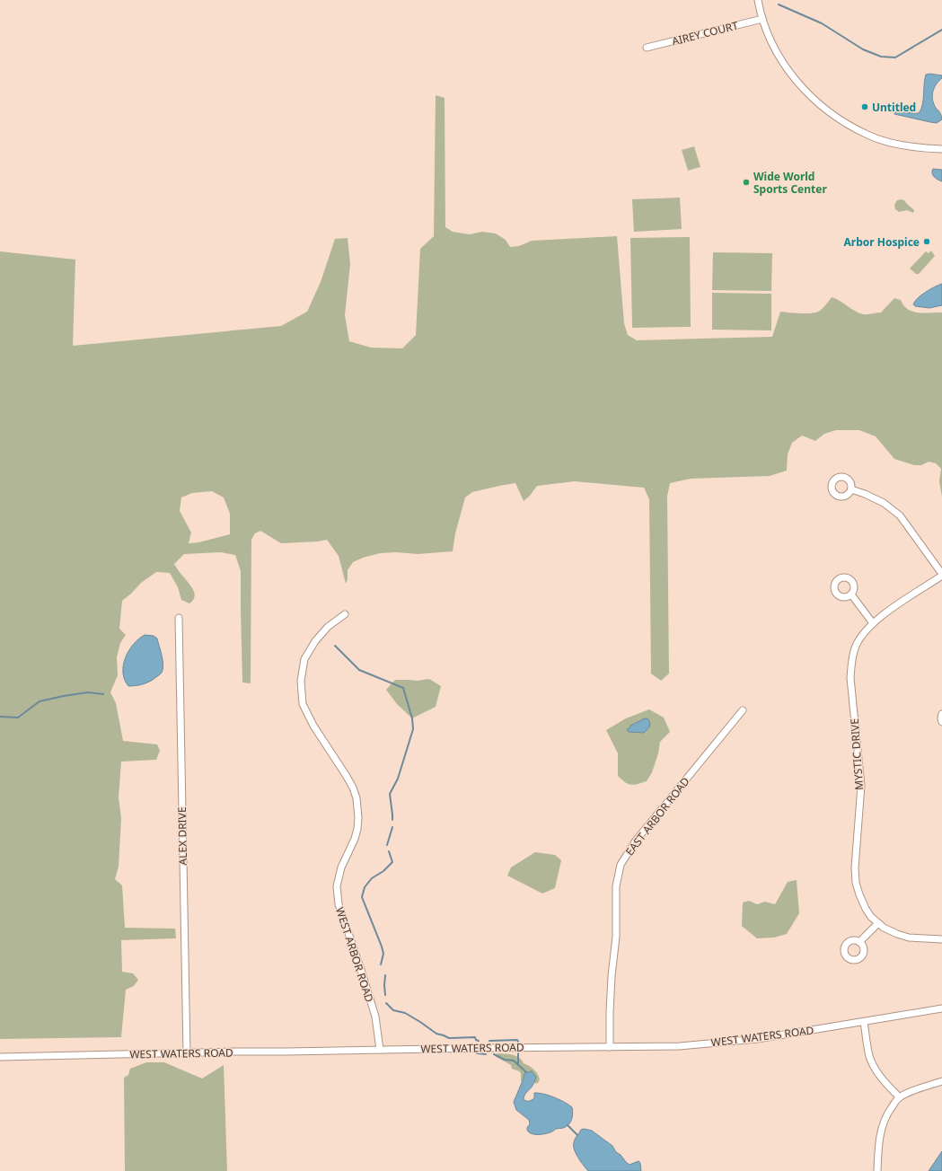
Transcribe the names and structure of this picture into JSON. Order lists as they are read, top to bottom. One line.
{"streets":{"street":["AIREY COURT","MYSTIC DRIVE","EAST ARBOR ROAD","ALEX DRIVE","WEST ARBOR ROAD","WEST WATERS ROAD"]},"crossings":[["EAST ARBOR ROAD","WEST WATERS ROAD"],["ALEX DRIVE","WEST WATERS ROAD"],["WEST ARBOR ROAD","WEST WATERS ROAD"]],"places":["Untitled","Wide World Sports Center","Arbor Hospice"]}
